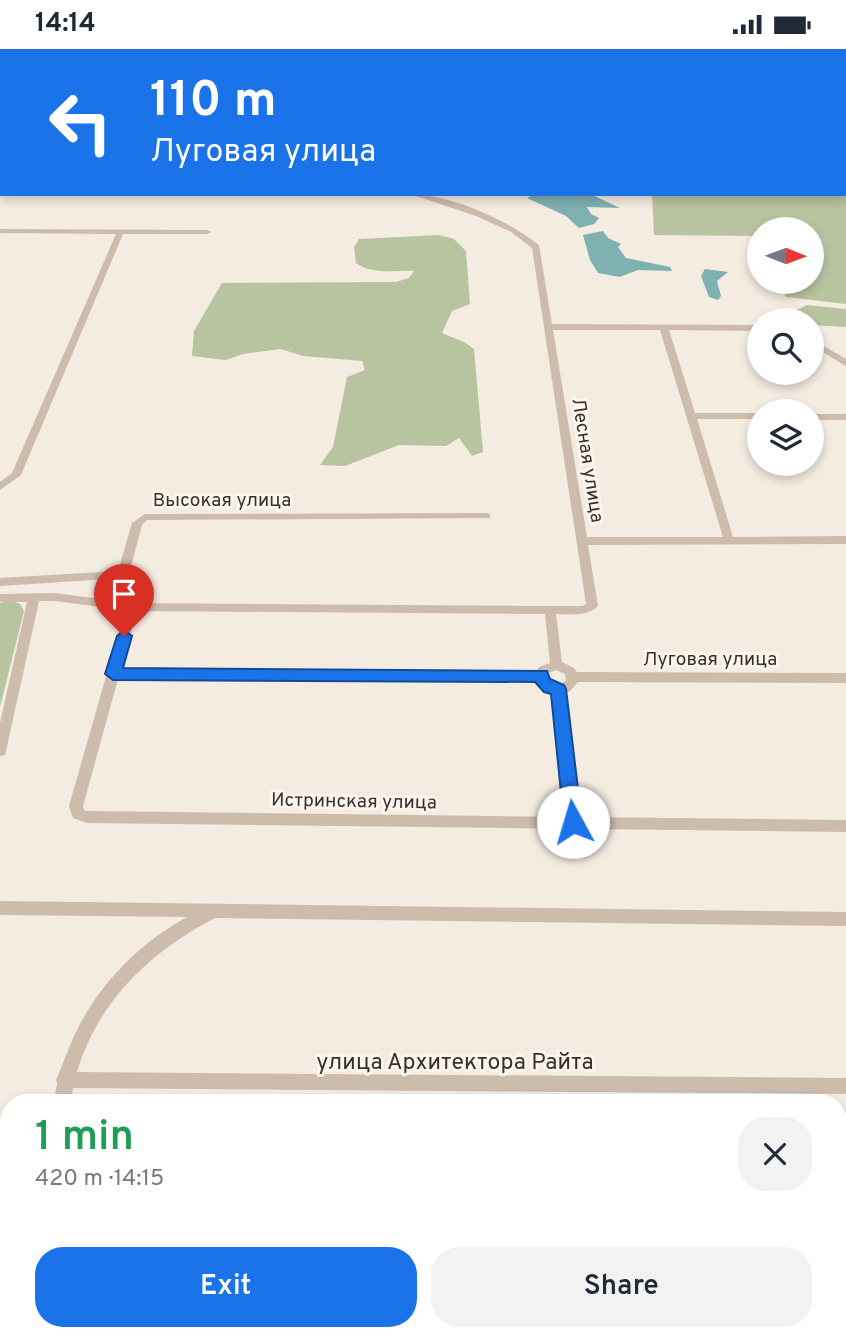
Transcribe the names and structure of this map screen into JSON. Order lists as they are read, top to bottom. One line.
{"streets":{"street":["Лесная улица","Высокая улица","Луговая улица","Истринская улица","улица Архитектора Райта"]},"north":"right","page":{"status":"14:14","turn":["110 m","Луговая улица"],"heading":["1 min","420 m · 14:15"],"buttons":["Exit","Share"]}}
